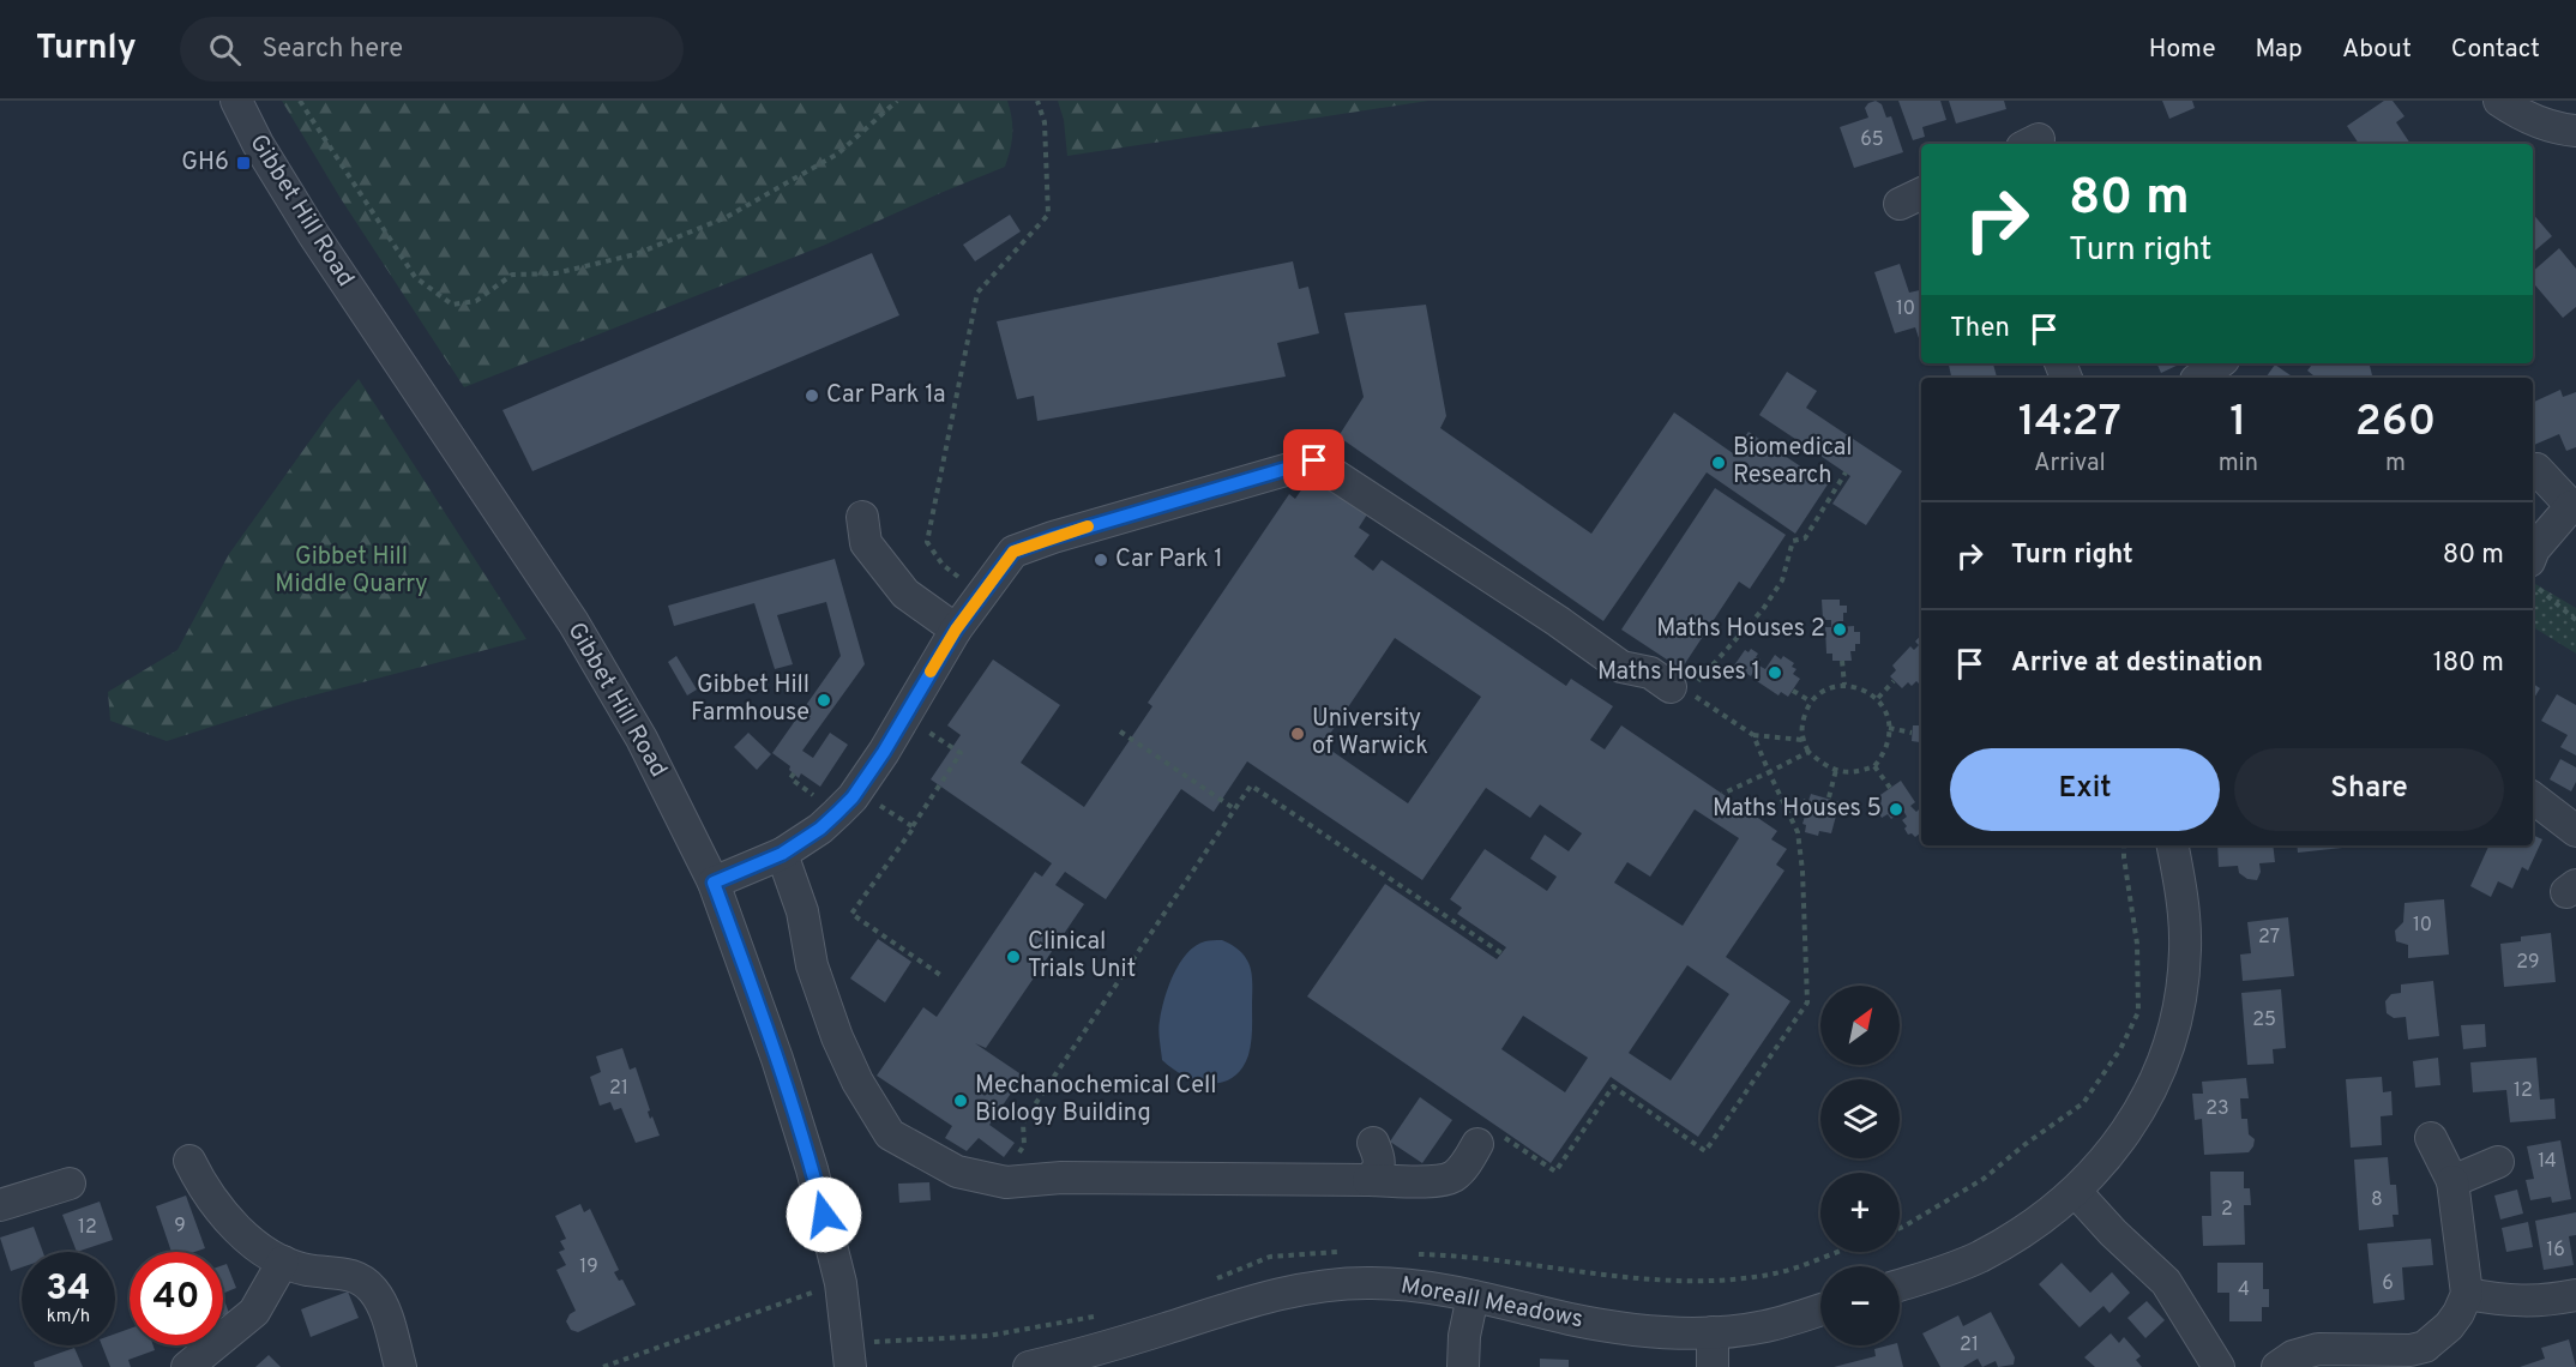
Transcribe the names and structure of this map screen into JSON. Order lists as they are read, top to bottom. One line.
{"streets":{"street":["Gibbet Hill Road","Moreall Meadows"]},"parks":["Gibbet Hill Middle Quarry"],"places":{"transit":["GH6"],"other":["Car Park 1a","Biomedical Research","Car Park 1","Maths Houses 2","Maths Houses 1","Gibbet Hill Farmhouse","University of Warwick","Maths Houses 5","Clinical Trials Unit","Mechanochemical Cell Biology Building"]},"house_numbers":["65","10","10","27","29","25","21","12","23","14","8","2","9","12","16","19","6","4","21"],"north":"top right","page":{"header":"Turnly","search":"Search here","nav":["Home","Map","About","Contact"],"turn":["80 m","Turn right"],"then":"Then","eta":["14:27","Arrival","1","min","260","m"],"list":[{"name":"Turn right","value":"80 m"},{"name":"Arrive at destination","value":"180 m"}],"buttons":["Exit","Share"],"map_buttons":["+","−"],"speed":"34 km/h","limit":"40"}}
